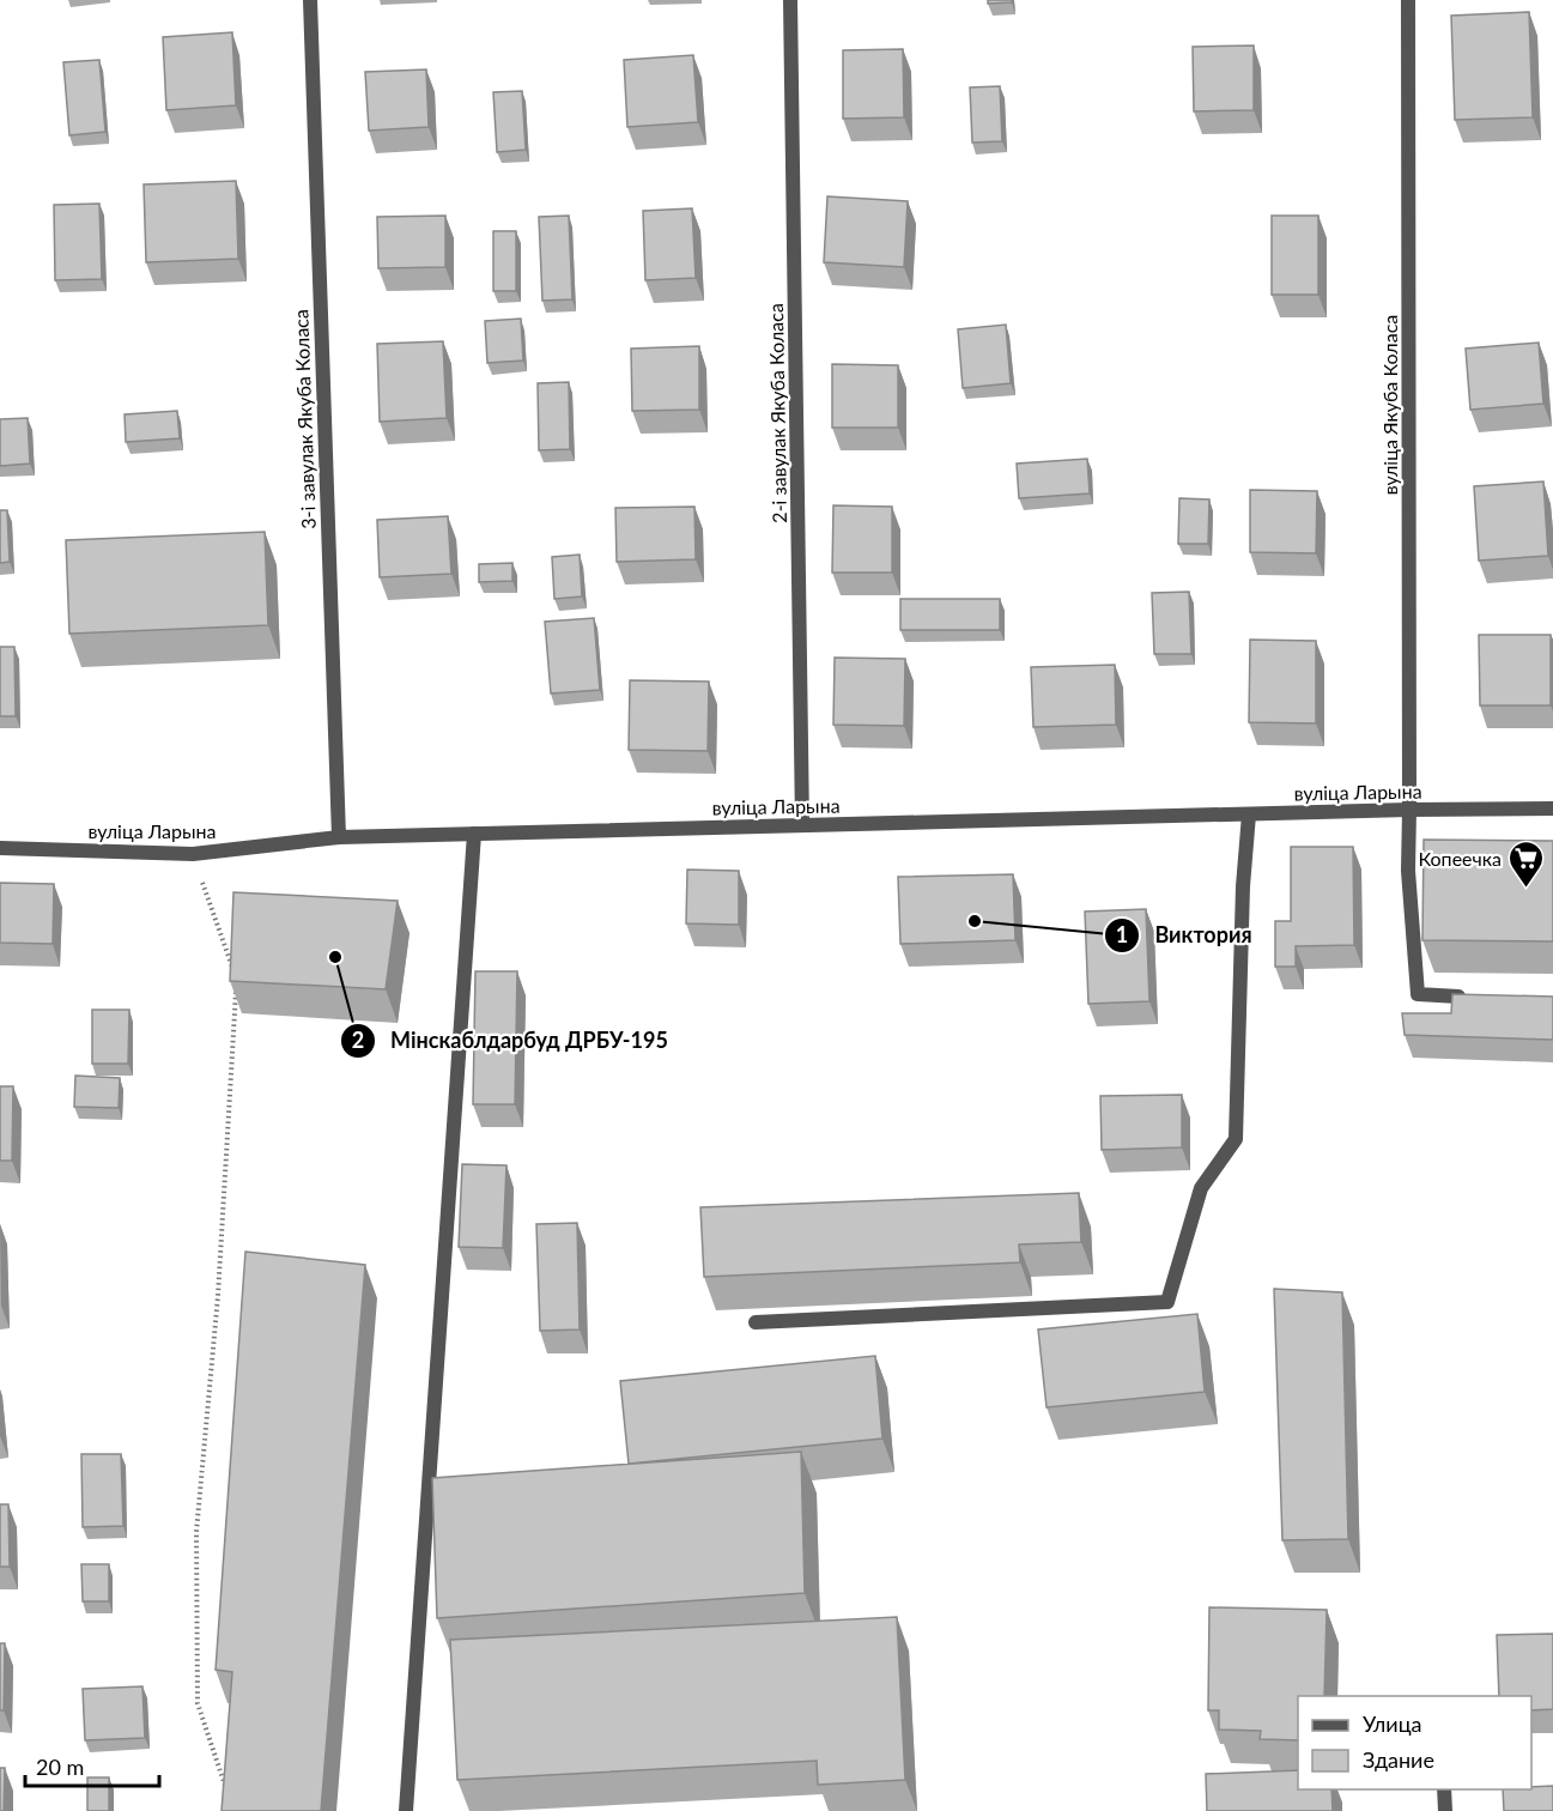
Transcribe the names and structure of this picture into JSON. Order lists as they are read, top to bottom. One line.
{"streets":{"street":["вуліца Якуба Коласа","2-і завулак Якуба Коласа","3-і завулак Якуба Коласа","вуліца Ларына"]},"crossings":[["вуліца Якуба Коласа","вуліца Ларына"],["2-і завулак Якуба Коласа","вуліца Ларына"],["3-і завулак Якуба Коласа","вуліца Ларына"]],"places":{"supermarket":["Копеечка"],"other":["Виктория","Мінскаблдарбуд ДРБУ-195"]},"legend":["Улица","Здание"],"scale_bar":"20 m"}
